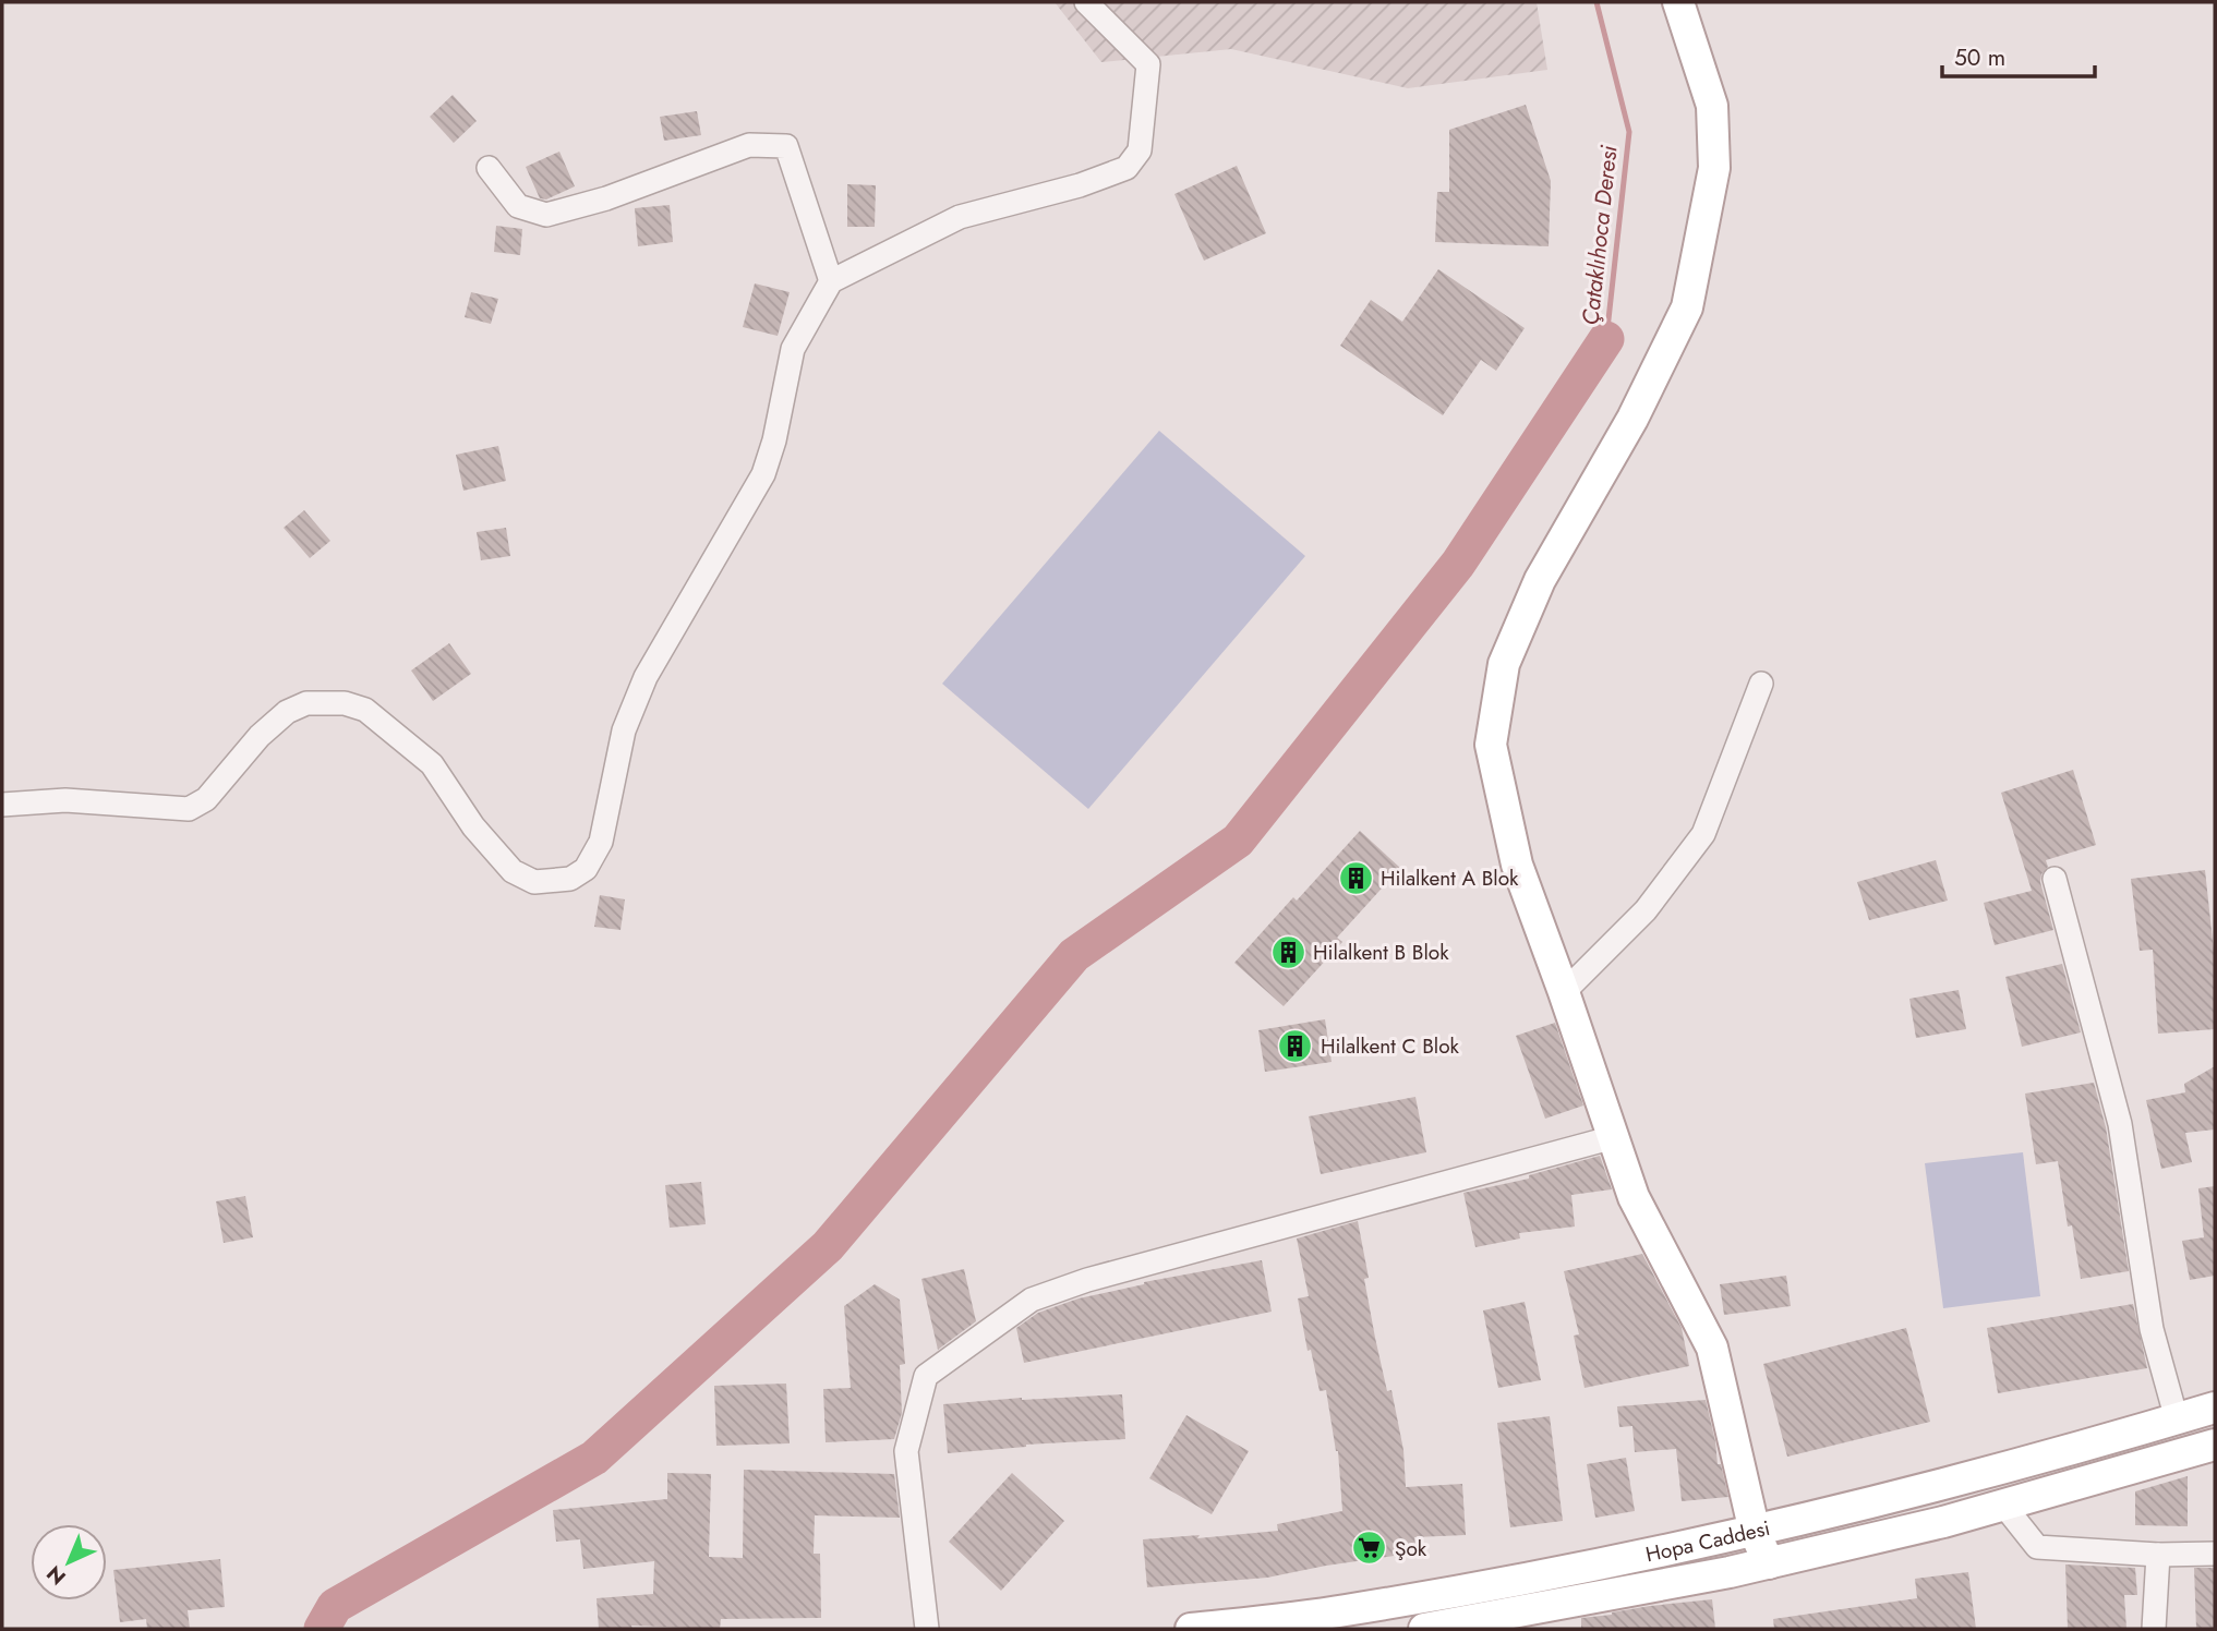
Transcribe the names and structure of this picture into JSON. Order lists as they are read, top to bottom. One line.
{"streets":{"main road":["Hopa Caddesi"]},"water":["Çataklıhoca Deresi"],"places":{"building":["Hilalkent A Blok","Hilalkent B Blok","Hilalkent C Blok"],"supermarket":["Şok"]},"scale_bar":"50 m","north":"bottom left"}
